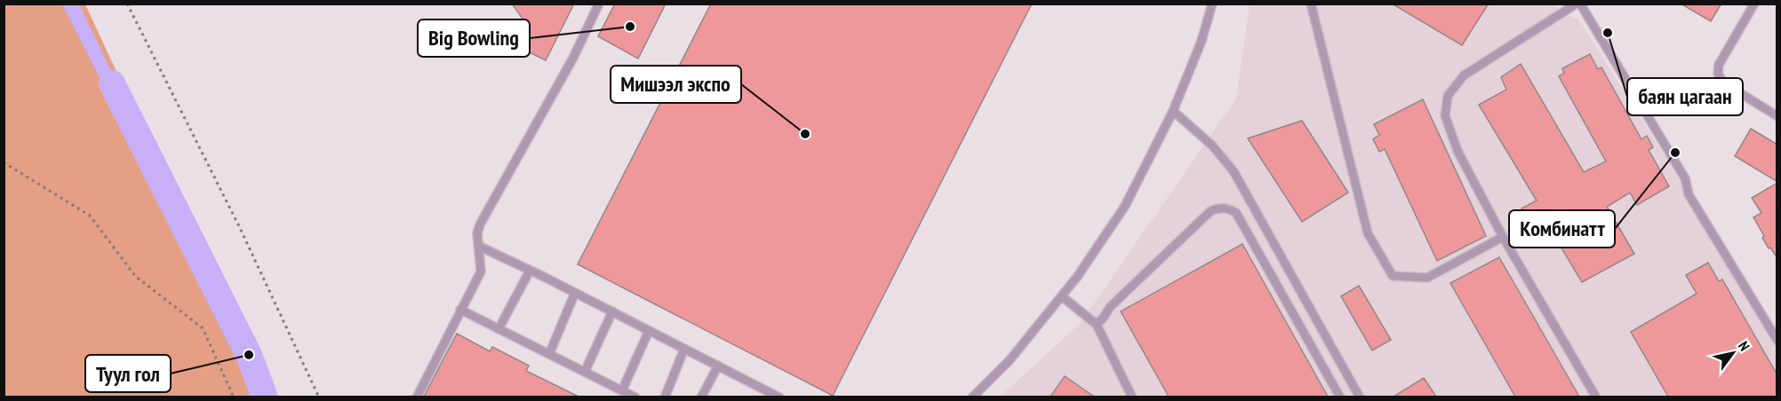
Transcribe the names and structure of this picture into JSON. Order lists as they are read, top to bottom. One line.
{"places":["Big Bowling","баян цагаан","Мишээл экспо","Комбинатт","Туул гол"],"north":"top right"}
